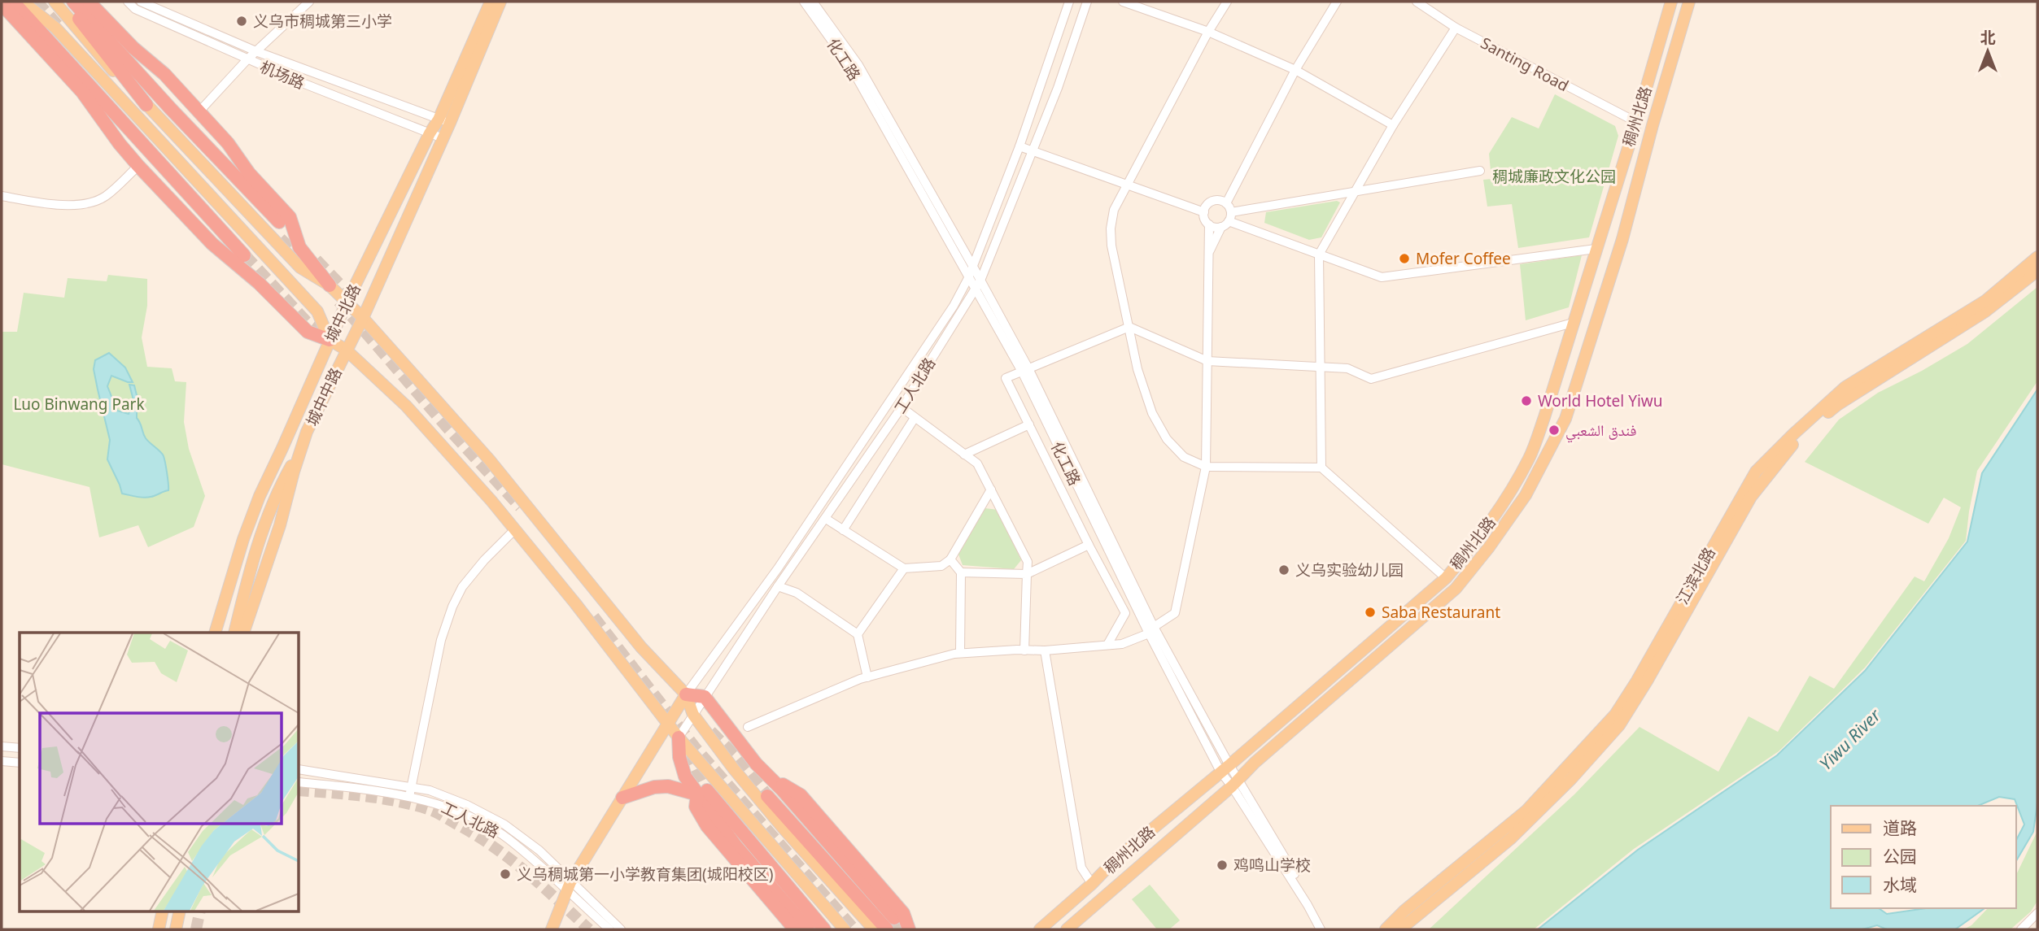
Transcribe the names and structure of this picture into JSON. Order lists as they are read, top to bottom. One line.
{"streets":{"main road":["稠州北路","城中北路","城中中路","江滨北路"],"street":["化工路","Santing Road","机场路","工人北路"]},"crossings":[["化工路","稠州北路"],["化工路","工人北路"],["Santing Road","稠州北路"],["机场路","城中北路"],["机场路","城中中路"],["城中北路","城中中路"]],"water":["Yiwu River"],"parks":["稠城廉政文化公园","Luo Binwang Park"],"places":["义乌市稠城第三小学","Mofer Coffee","World Hotel Yiwu","فندق الشعبي","义乌实验幼儿园","Saba Restaurant","鸡鸣山学校","义乌稠城第一小学教育集团(城阳校区)"],"legend":["道路","公园","水域"],"north":"top"}
